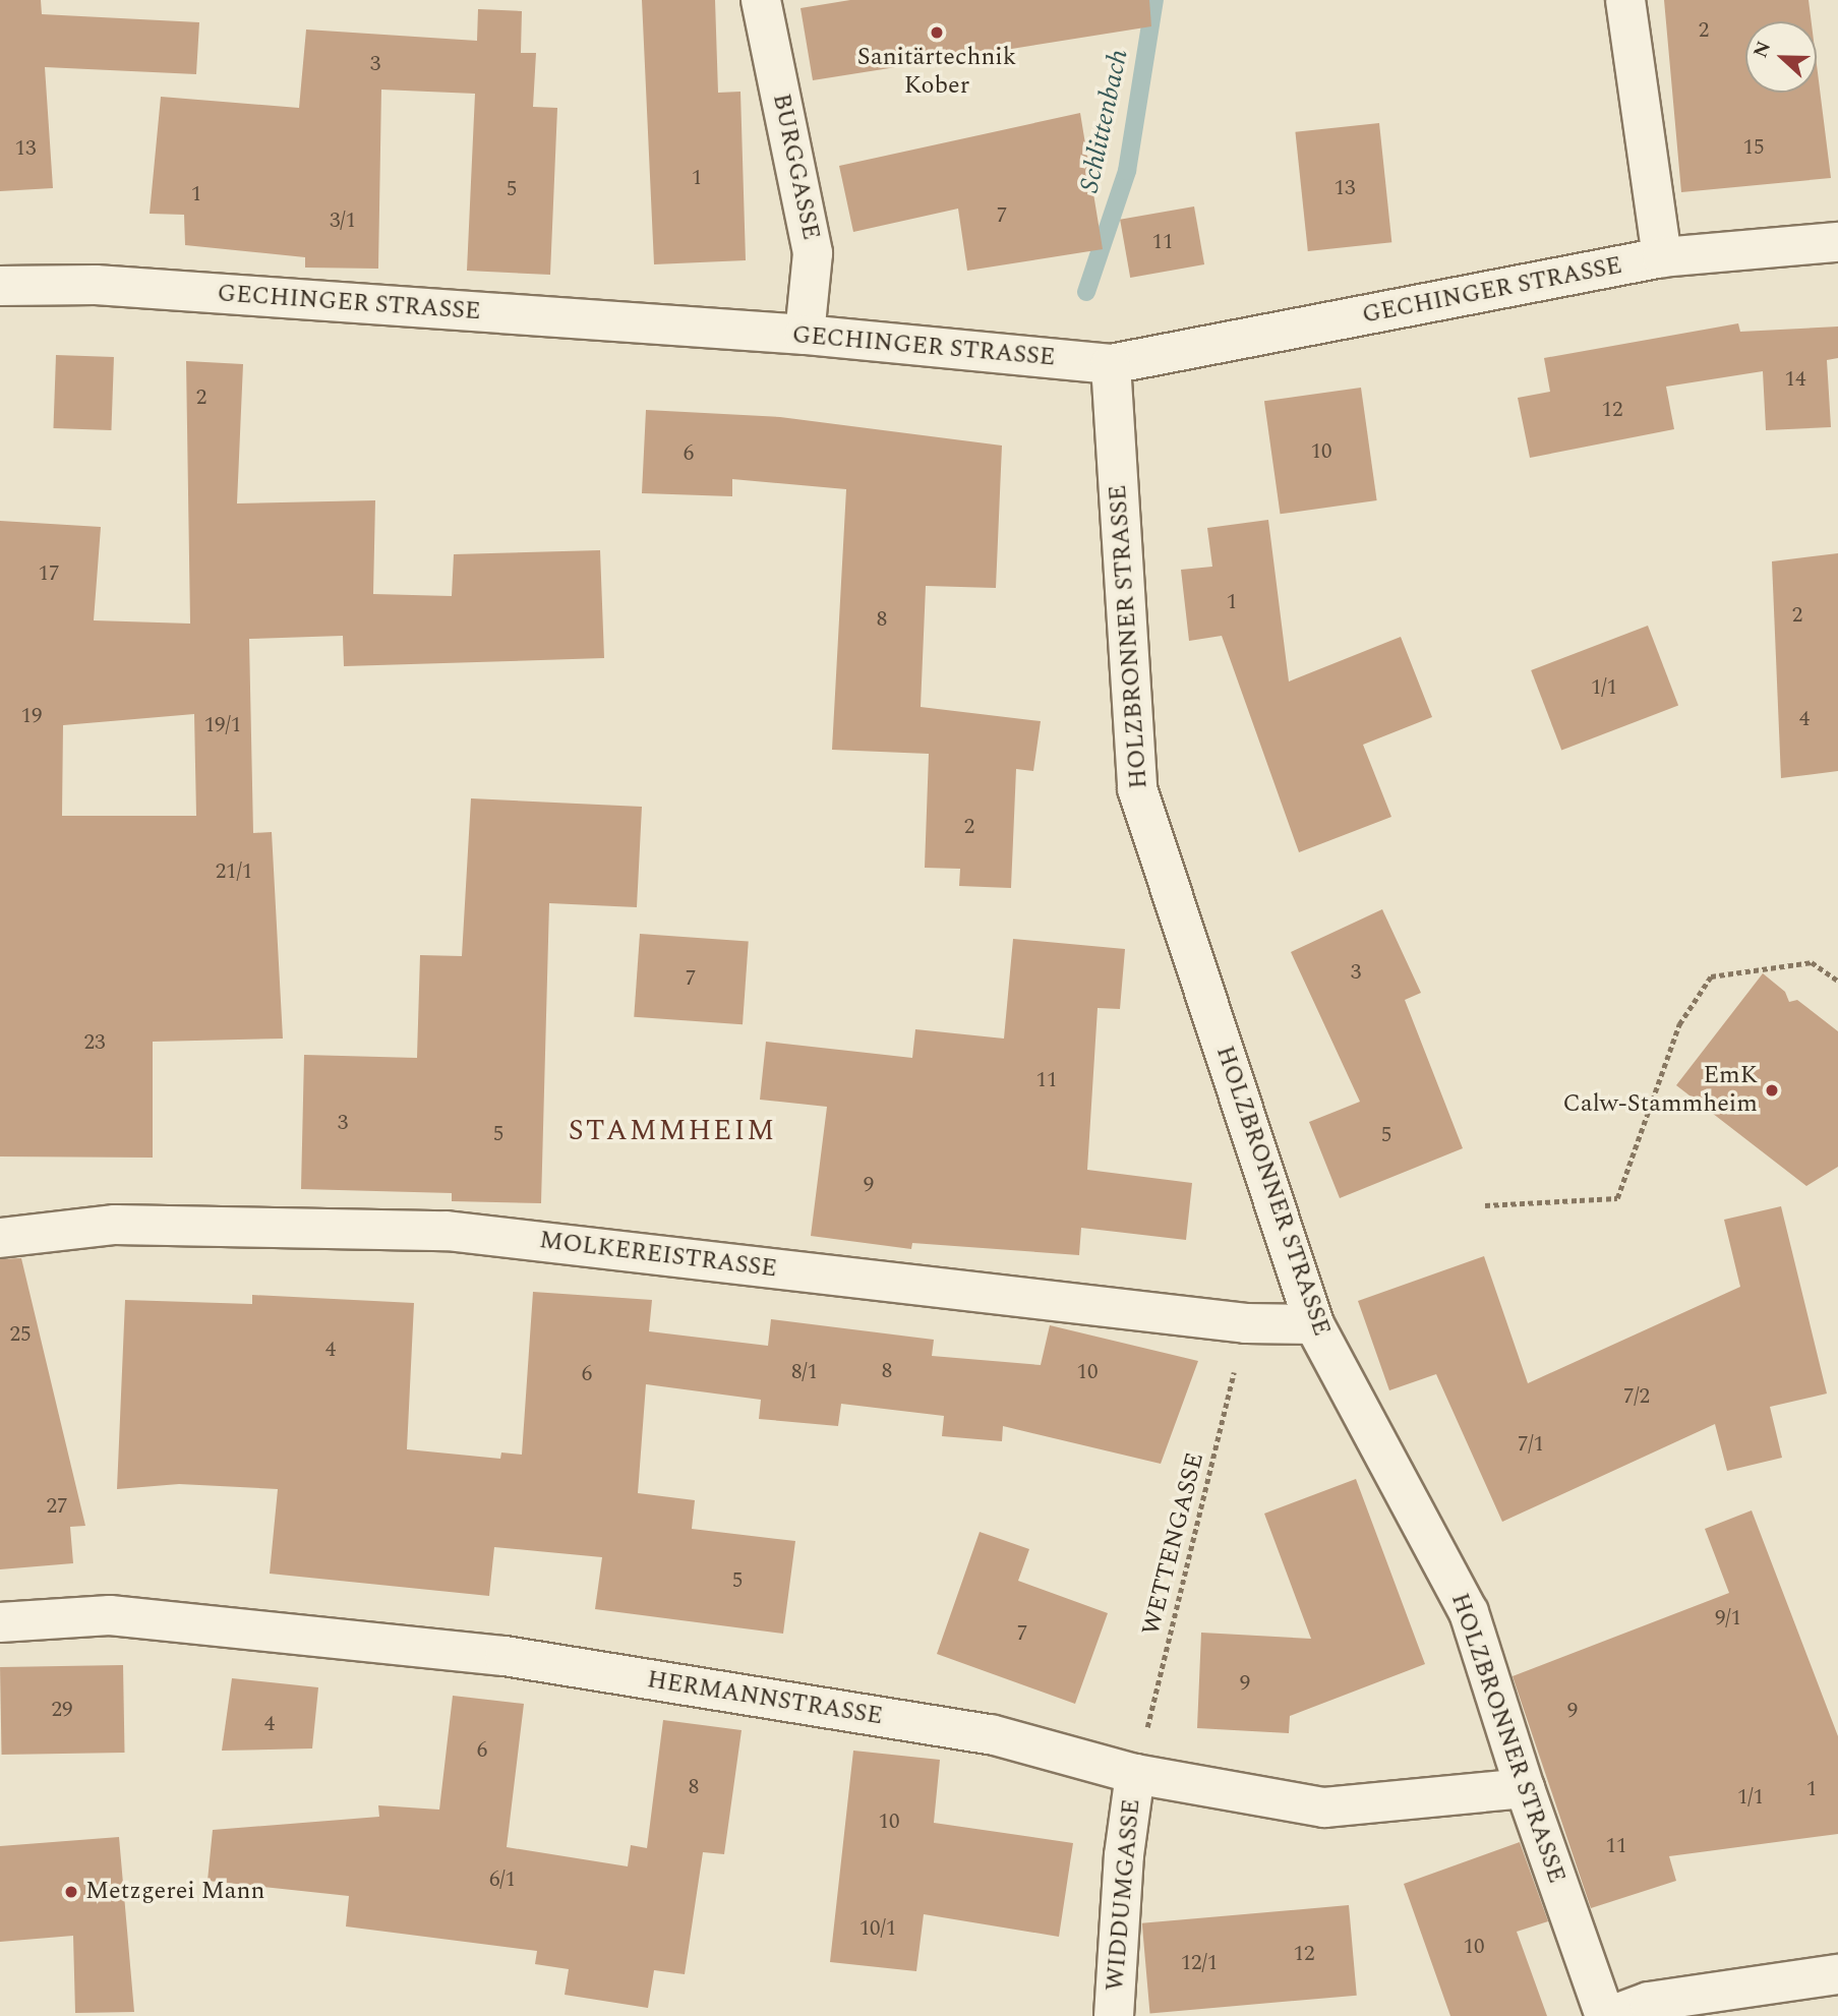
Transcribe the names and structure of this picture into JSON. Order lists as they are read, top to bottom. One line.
{"streets":{"street":["BURGGASSE","GECHINGER STRASSE","HOLZBRONNER STRASSE","MOLKEREISTRASSE","HERMANNSTRASSE","WIDDUMGASSE"],"path":["WETTENGASSE"]},"crossings":[["BURGGASSE","GECHINGER STRASSE"],["GECHINGER STRASSE","HOLZBRONNER STRASSE"],["HOLZBRONNER STRASSE","MOLKEREISTRASSE"],["HOLZBRONNER STRASSE","HERMANNSTRASSE"],["MOLKEREISTRASSE","WETTENGASSE"],["WETTENGASSE","HERMANNSTRASSE"],["WETTENGASSE","WIDDUMGASSE"],["HERMANNSTRASSE","WIDDUMGASSE"]],"districts":["STAMMHEIM"],"water":["Schlittenbach"],"places":["Sanitärtechnik Kober","EmK Calw-Stammheim","Metzgerei Mann"],"house_numbers":["2","3","15","13","1","13","5","1","7","3/1","11","14","2","12","10","6","17","1","2","8","1/1","19","4","19/1","2","21/1","3","7","23","11","3","5","5","9","25","4","8","8/1","10","6","7/2","7/1","27","5","9/1","7","9","29","9","4","6","8","1","1/1","10","11","6/1","10/1","10","12","12/1"],"north":"left"}
